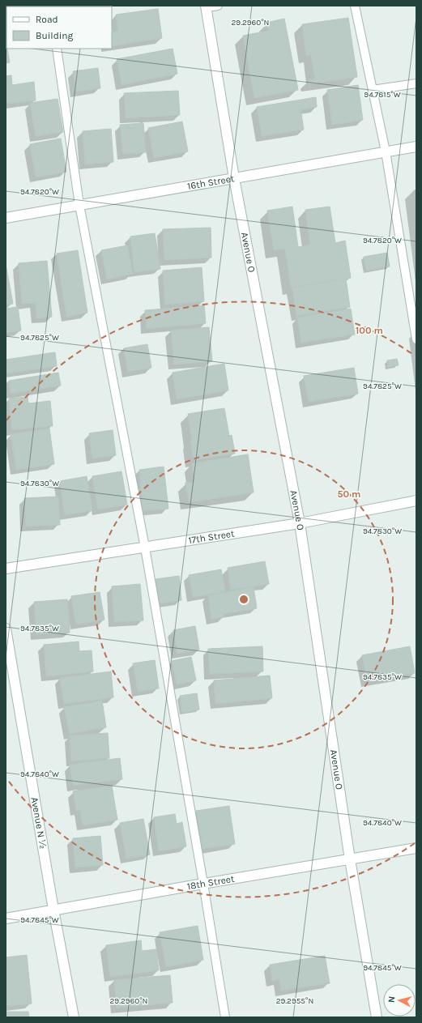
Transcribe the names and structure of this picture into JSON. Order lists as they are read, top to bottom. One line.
{"streets":{"street":["16th Street","Avenue O","17th Street","Avenue N ½","18th Street"]},"crossings":[["16th Street","Avenue O"],["Avenue O","17th Street"],["Avenue O","18th Street"],["Avenue N ½","18th Street"]],"legend":["Road","Building"],"north":"left","coordinates":["29.2960°N","94.7815°W","94.7820°W","94.7825°W","94.7830°W","94.7835°W","94.7840°W","94.7845°W","29.2955°N"],"rings":["100 m","50 m"]}
